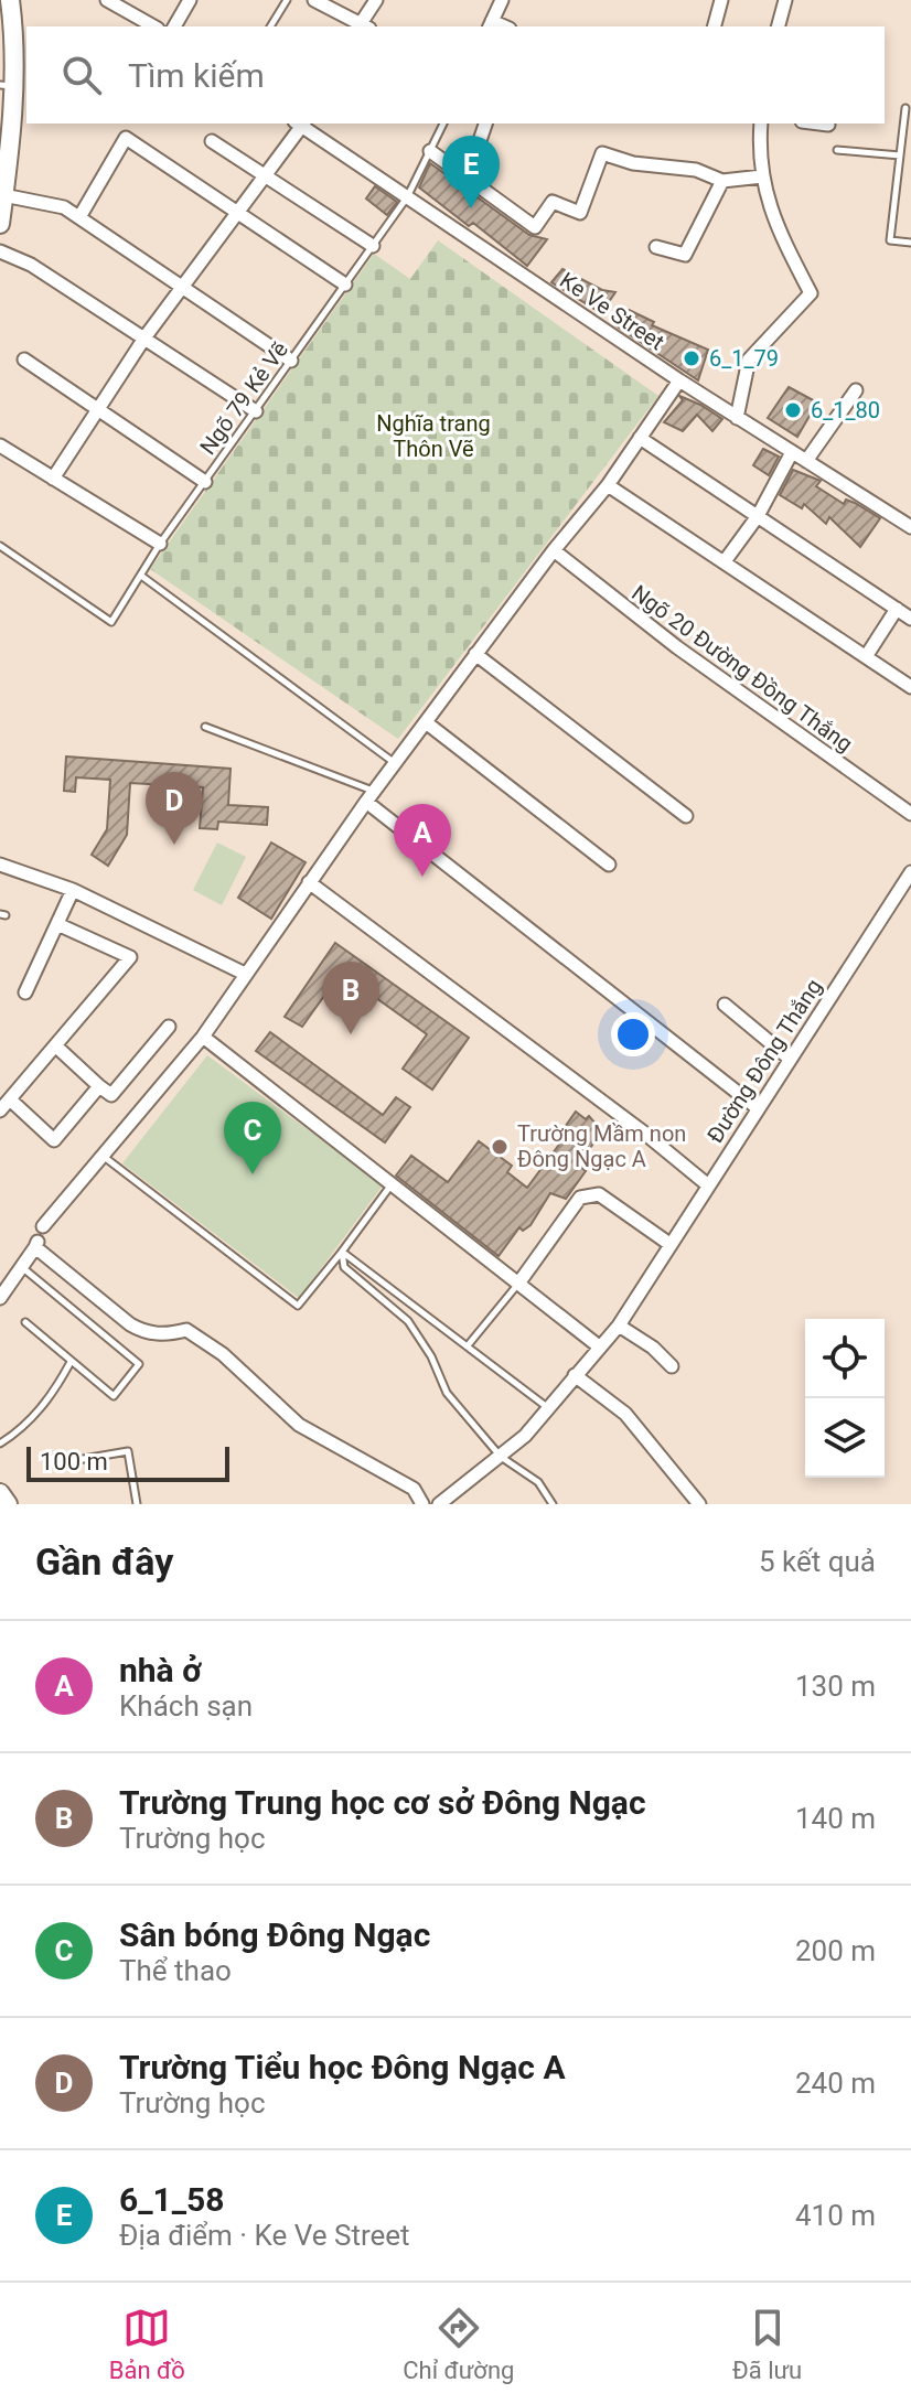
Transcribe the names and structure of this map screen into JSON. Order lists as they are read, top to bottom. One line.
{"streets":{"street":["Ke Ve Street","Ngõ 20 Đường Đồng Thắng","Đường Đông Thắng"],"lane":["Ngõ 79 Kẻ Vẽ"]},"crossings":[["Ke Ve Street","Ngõ 79 Kẻ Vẽ"]],"parks":["Nghĩa trang Thôn Vẽ"],"places":["6_1_79","6_1_80","Trường Mầm non Đông Ngạc A"],"scale_bar":"100 m","page":{"search":"Tìm kiếm","pins":["E","D","A","B","C"],"scale":"100 m","heading":["Gần đây","5 kết quả"],"list":[{"mark":"A","name":"nhà ở","note":"Khách sạn","value":"130 m"},{"mark":"B","name":"Trường Trung học cơ sở Đông Ngạc","note":"Trường học","value":"140 m"},{"mark":"C","name":"Sân bóng Đông Ngạc","note":"Thể thao","value":"200 m"},{"mark":"D","name":"Trường Tiểu học Đông Ngạc A","note":"Trường học","value":"240 m"},{"mark":"E","name":"6_1_58","note":"Địa điểm · Ke Ve Street","value":"410 m"}],"nav":["Bản đồ","Chỉ đường","Đã lưu"]}}
